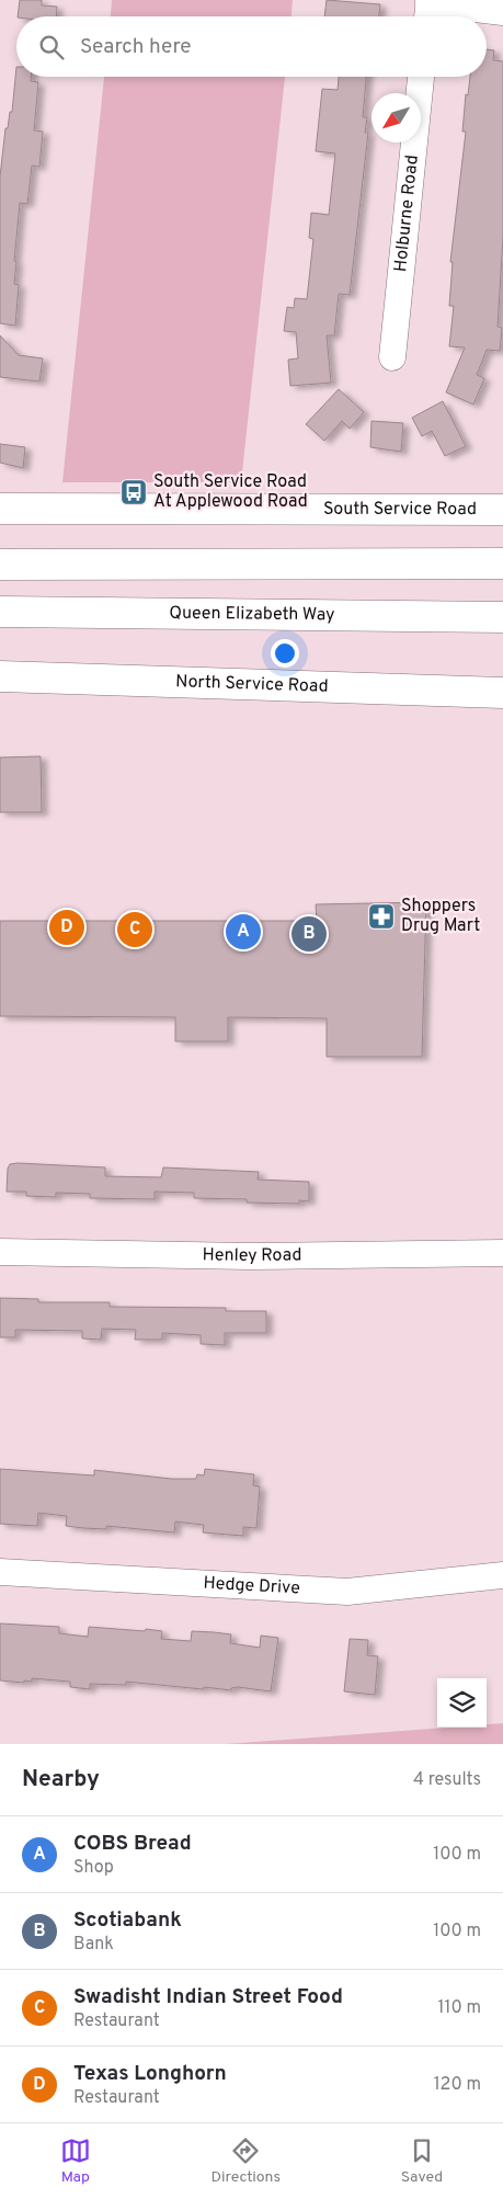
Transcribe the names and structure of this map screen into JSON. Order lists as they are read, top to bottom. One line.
{"streets":{"main road":["South Service Road","Queen Elizabeth Way","North Service Road"],"street":["Holburne Road","Henley Road","Hedge Drive"]},"places":{"bus stop":["South Service Road At Applewood Road"],"pharmacy":["Shoppers Drug Mart"]},"north":"bottom left","page":{"search":"Search here","pins":["D","C","A","B"],"heading":["Nearby","4 results"],"list":[{"mark":"A","name":"COBS Bread","note":"Shop","value":"100 m"},{"mark":"B","name":"Scotiabank","note":"Bank","value":"100 m"},{"mark":"C","name":"Swadisht Indian Street Food","note":"Restaurant","value":"110 m"},{"mark":"D","name":"Texas Longhorn","note":"Restaurant","value":"120 m"}],"nav":["Map","Directions","Saved"]}}
